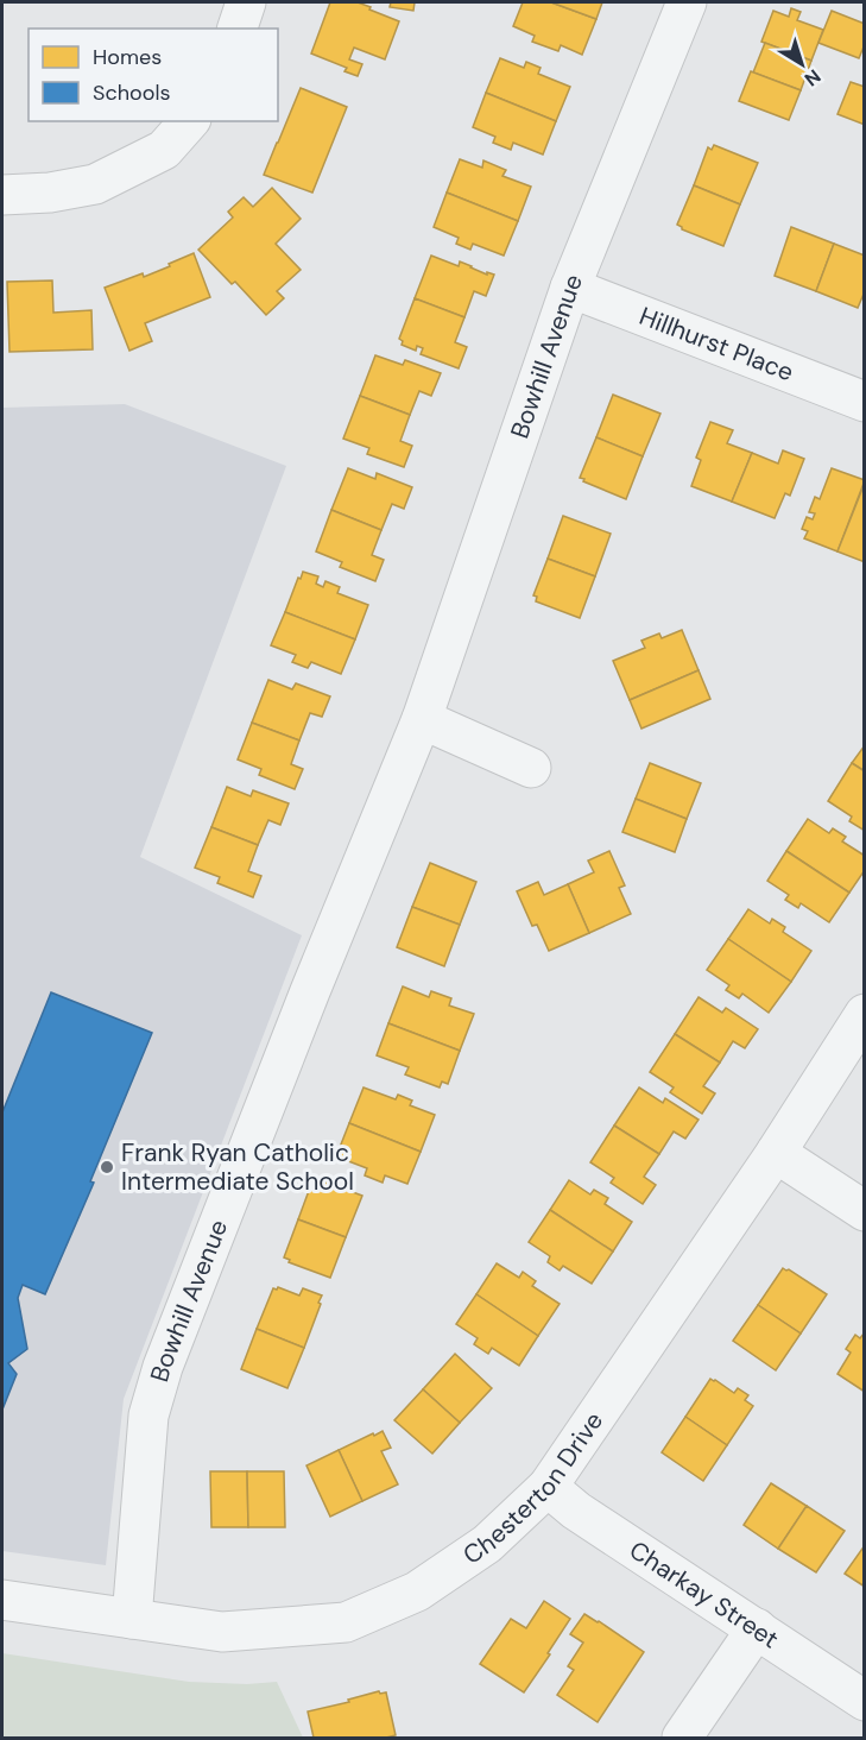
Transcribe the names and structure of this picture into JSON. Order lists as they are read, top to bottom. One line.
{"streets":{"street":["Hillhurst Place","Bowhill Avenue","Chesterton Drive","Charkay Street"]},"crossings":[["Hillhurst Place","Bowhill Avenue"],["Bowhill Avenue","Chesterton Drive"],["Chesterton Drive","Charkay Street"]],"places":["Frank Ryan Catholic Intermediate School"],"legend":["Homes","Schools"],"north":"bottom right"}
